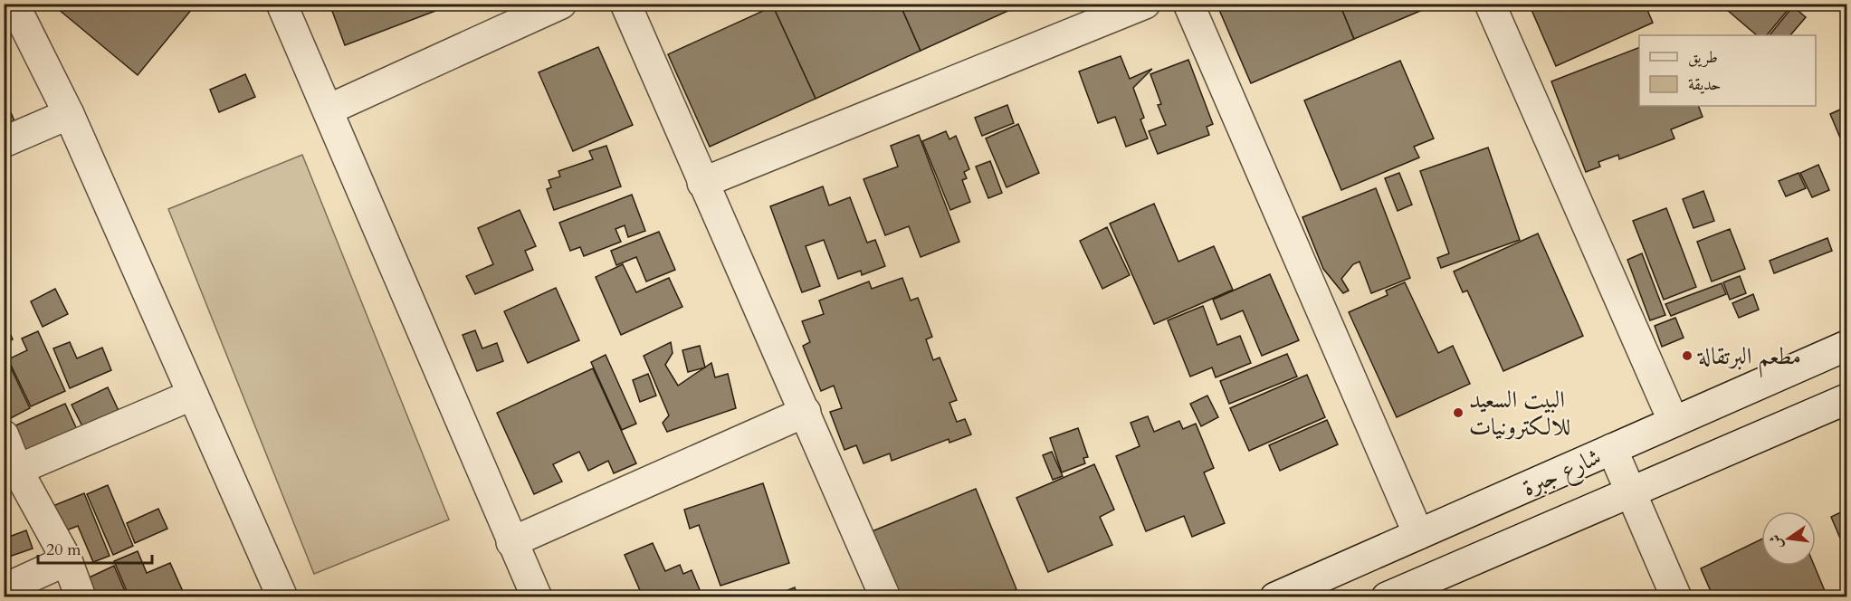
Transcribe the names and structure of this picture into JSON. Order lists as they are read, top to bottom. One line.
{"streets":{"street":["شارع جبرة"]},"places":["مطعم البرتقالة","البيت السعيد للالكترونيات"],"legend":["طريق","حديقة"],"scale_bar":"20 m","north":"left"}
